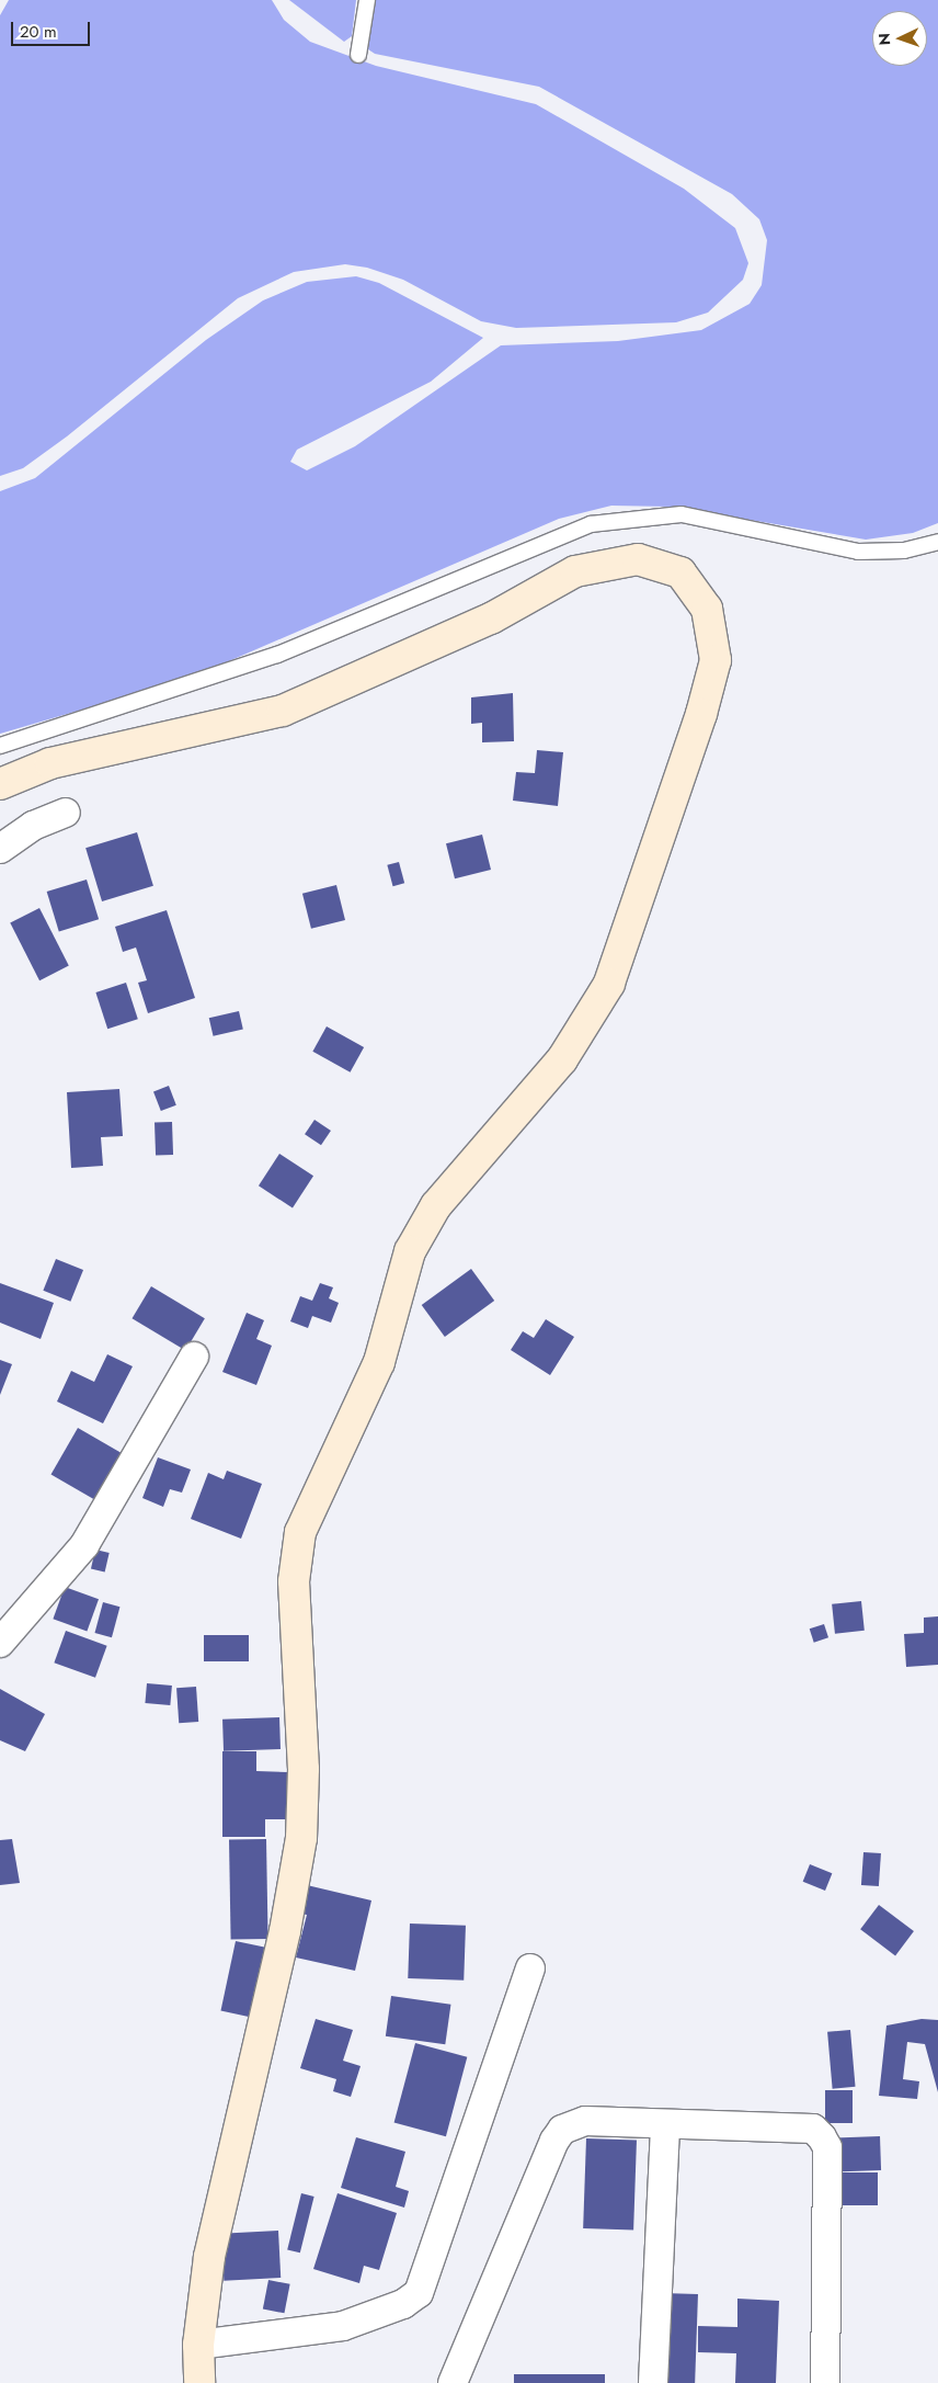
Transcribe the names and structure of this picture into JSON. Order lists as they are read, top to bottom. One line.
{"scale_bar":"20 m","north":"left"}
